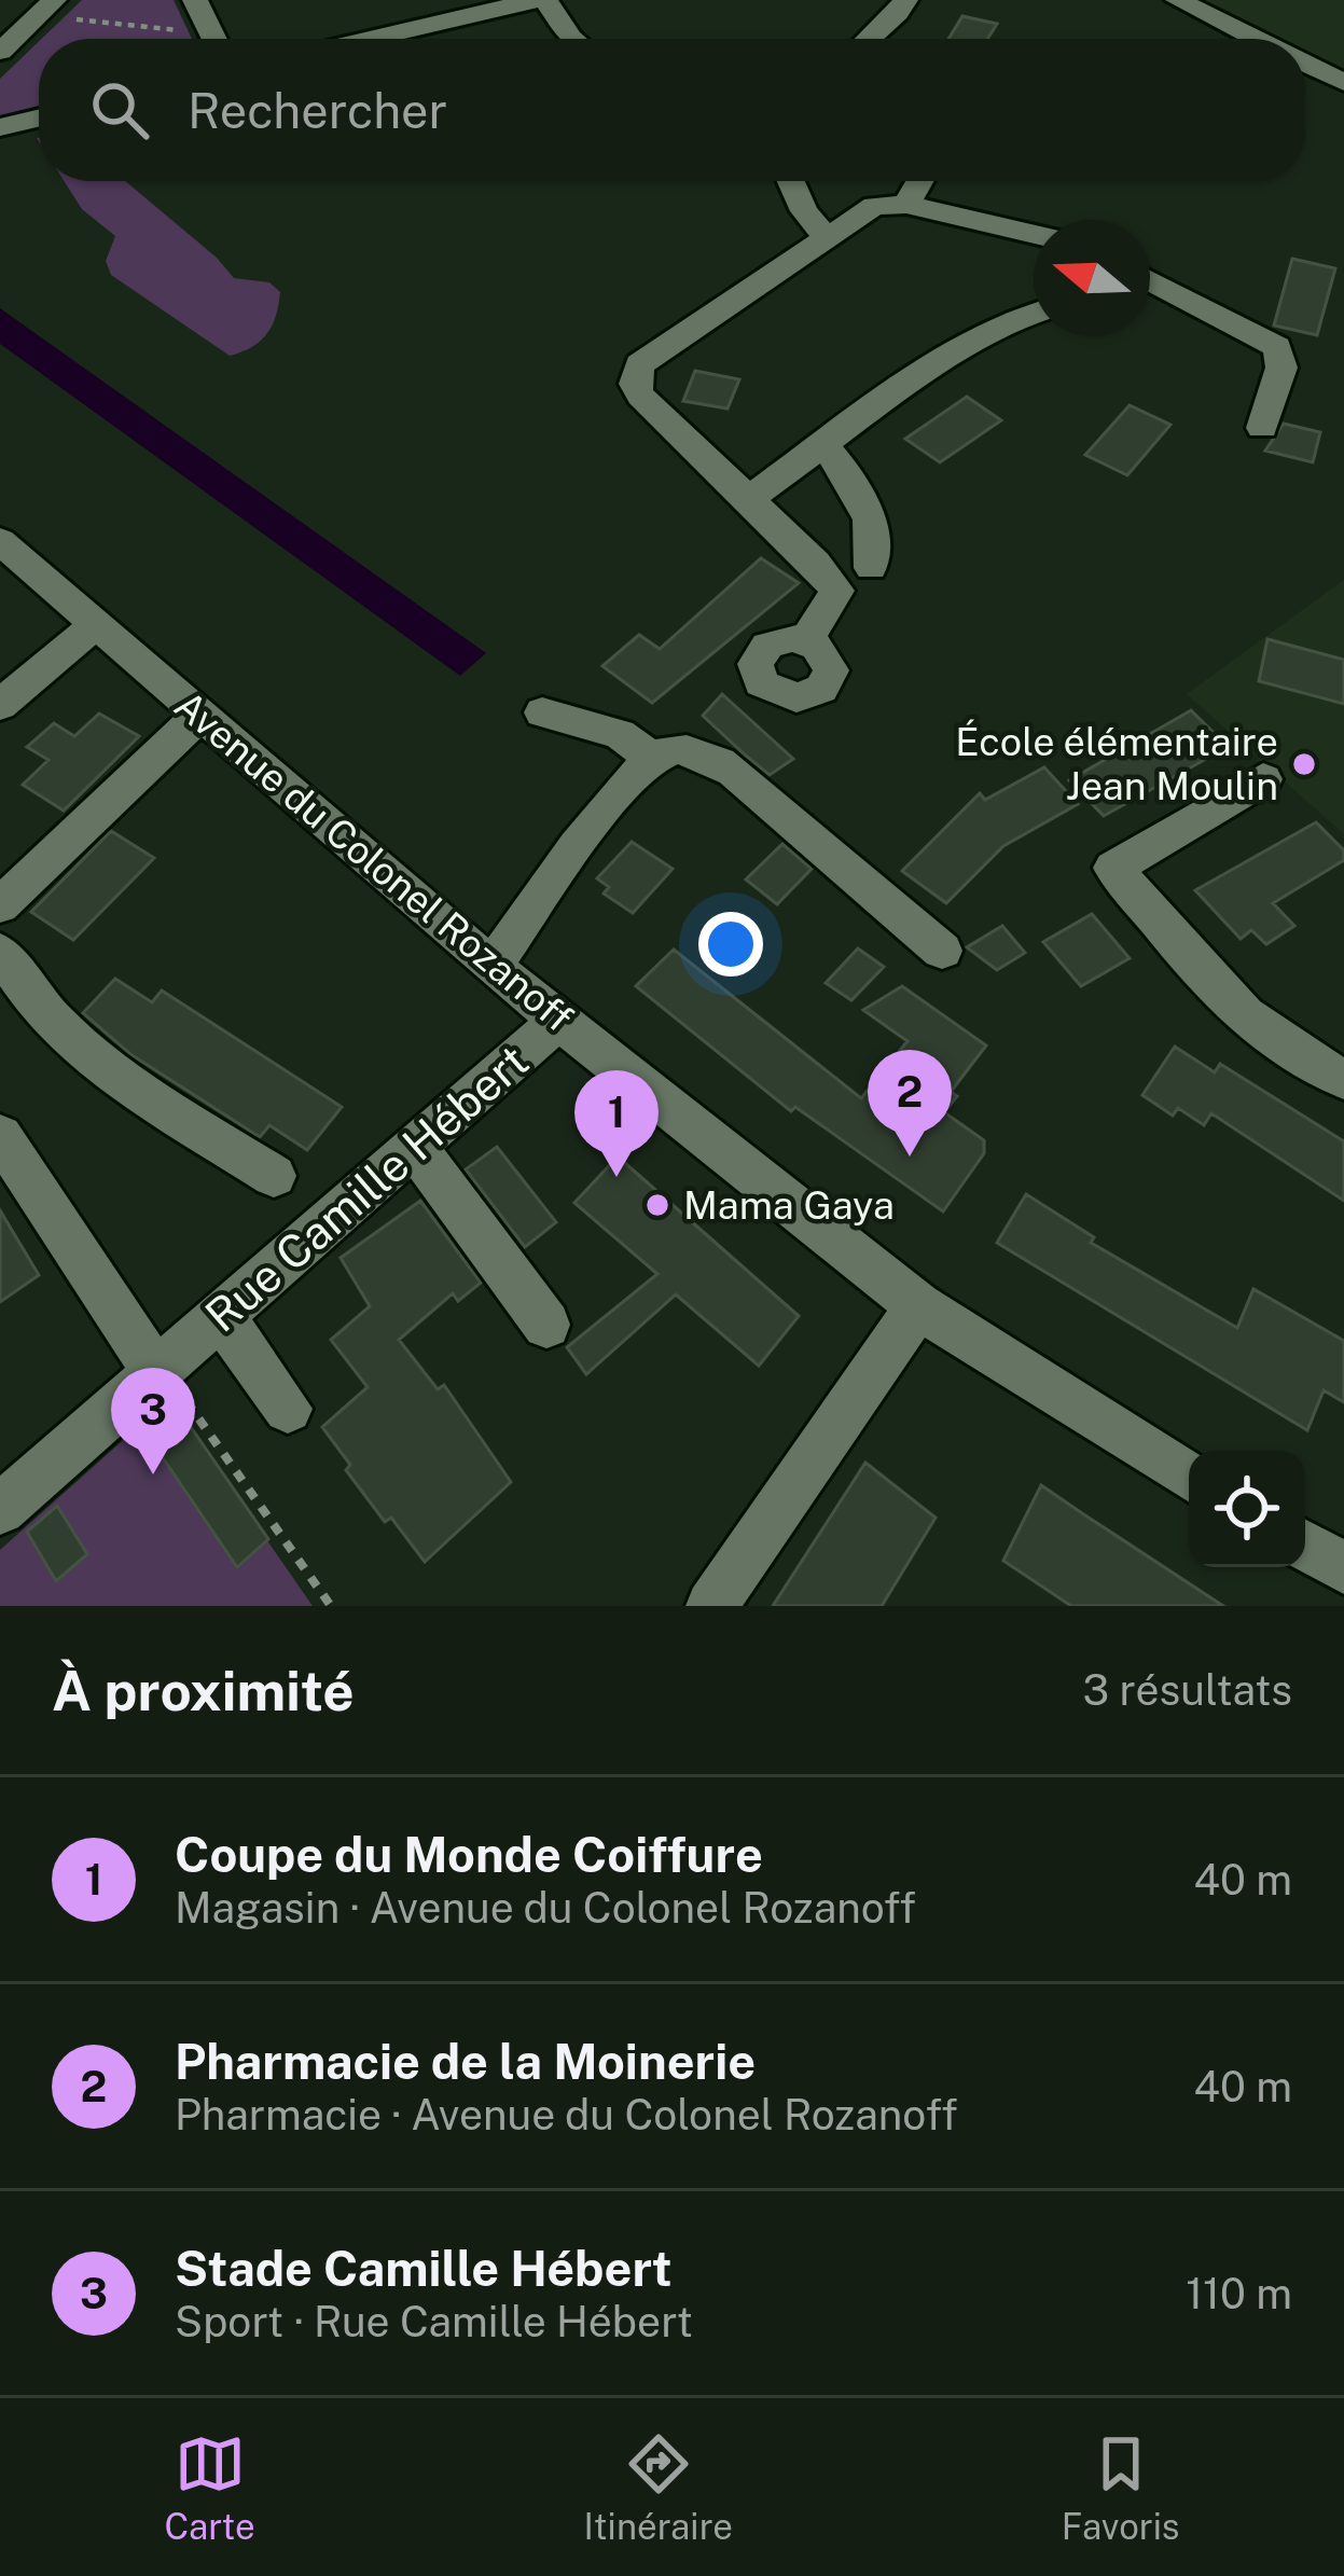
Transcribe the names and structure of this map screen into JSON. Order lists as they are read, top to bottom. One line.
{"streets":{"street":["Avenue du Colonel Rozanoff","Rue Camille Hébert"]},"crossings":[["Avenue du Colonel Rozanoff","Rue Camille Hébert"]],"places":["École élémentaire Jean Moulin","Mama Gaya"],"north":"left","page":{"search":"Rechercher","pins":["2","1","3"],"heading":["À proximité","3 résultats"],"list":[{"mark":"1","name":"Coupe du Monde Coiffure","note":"Magasin · Avenue du Colonel Rozanoff","value":"40 m"},{"mark":"2","name":"Pharmacie de la Moinerie","note":"Pharmacie · Avenue du Colonel Rozanoff","value":"40 m"},{"mark":"3","name":"Stade Camille Hébert","note":"Sport · Rue Camille Hébert","value":"110 m"}],"nav":["Carte","Itinéraire","Favoris"]}}
